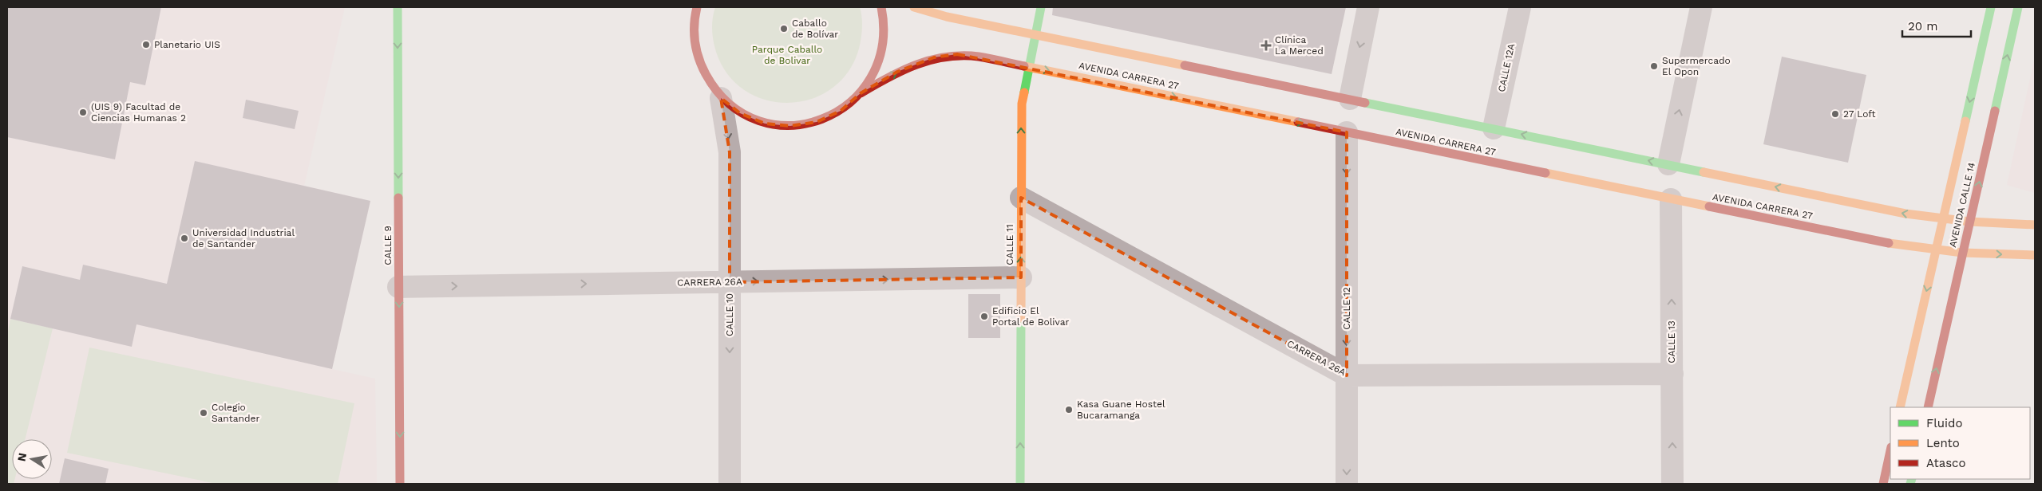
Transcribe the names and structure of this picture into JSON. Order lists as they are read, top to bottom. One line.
{"streets":{"main road":["AVENIDA CARRERA 27","AVENIDA CALLE 14","CALLE 11","CALLE 9"],"street":["CALLE 12A","CARRERA 26A","CALLE 12","CALLE 10","CALLE 13"]},"crossings":[["AVENIDA CARRERA 27","AVENIDA CALLE 14"],["AVENIDA CARRERA 27","CALLE 11"],["AVENIDA CARRERA 27","CALLE 12"],["AVENIDA CARRERA 27","CALLE 13"],["CALLE 11","CARRERA 26A"],["CALLE 9","CARRERA 26A"],["CARRERA 26A","CALLE 12"],["CARRERA 26A","CALLE 10"],["CARRERA 26A","CALLE 13"]],"one_way":["CALLE 11","CALLE 9","CARRERA 26A","CALLE 12","CALLE 10","CALLE 13"],"parks":["Parque Caballo de Bolivar"],"places":{"other":["Caballo de Bolívar","Planetario UIS","Supermercado El Opon","(UIS 9) Facultad de Ciencias Humanas 2","27 Loft","Universidad Industrial de Santander","Edificio El Portal de Bolivar","Kasa Guane Hostel Bucaramanga","Colegio Santander"],"health":["Clínica La Merced"]},"legend":["Fluido","Lento","Atasco"],"scale_bar":"20 m","north":"left"}
